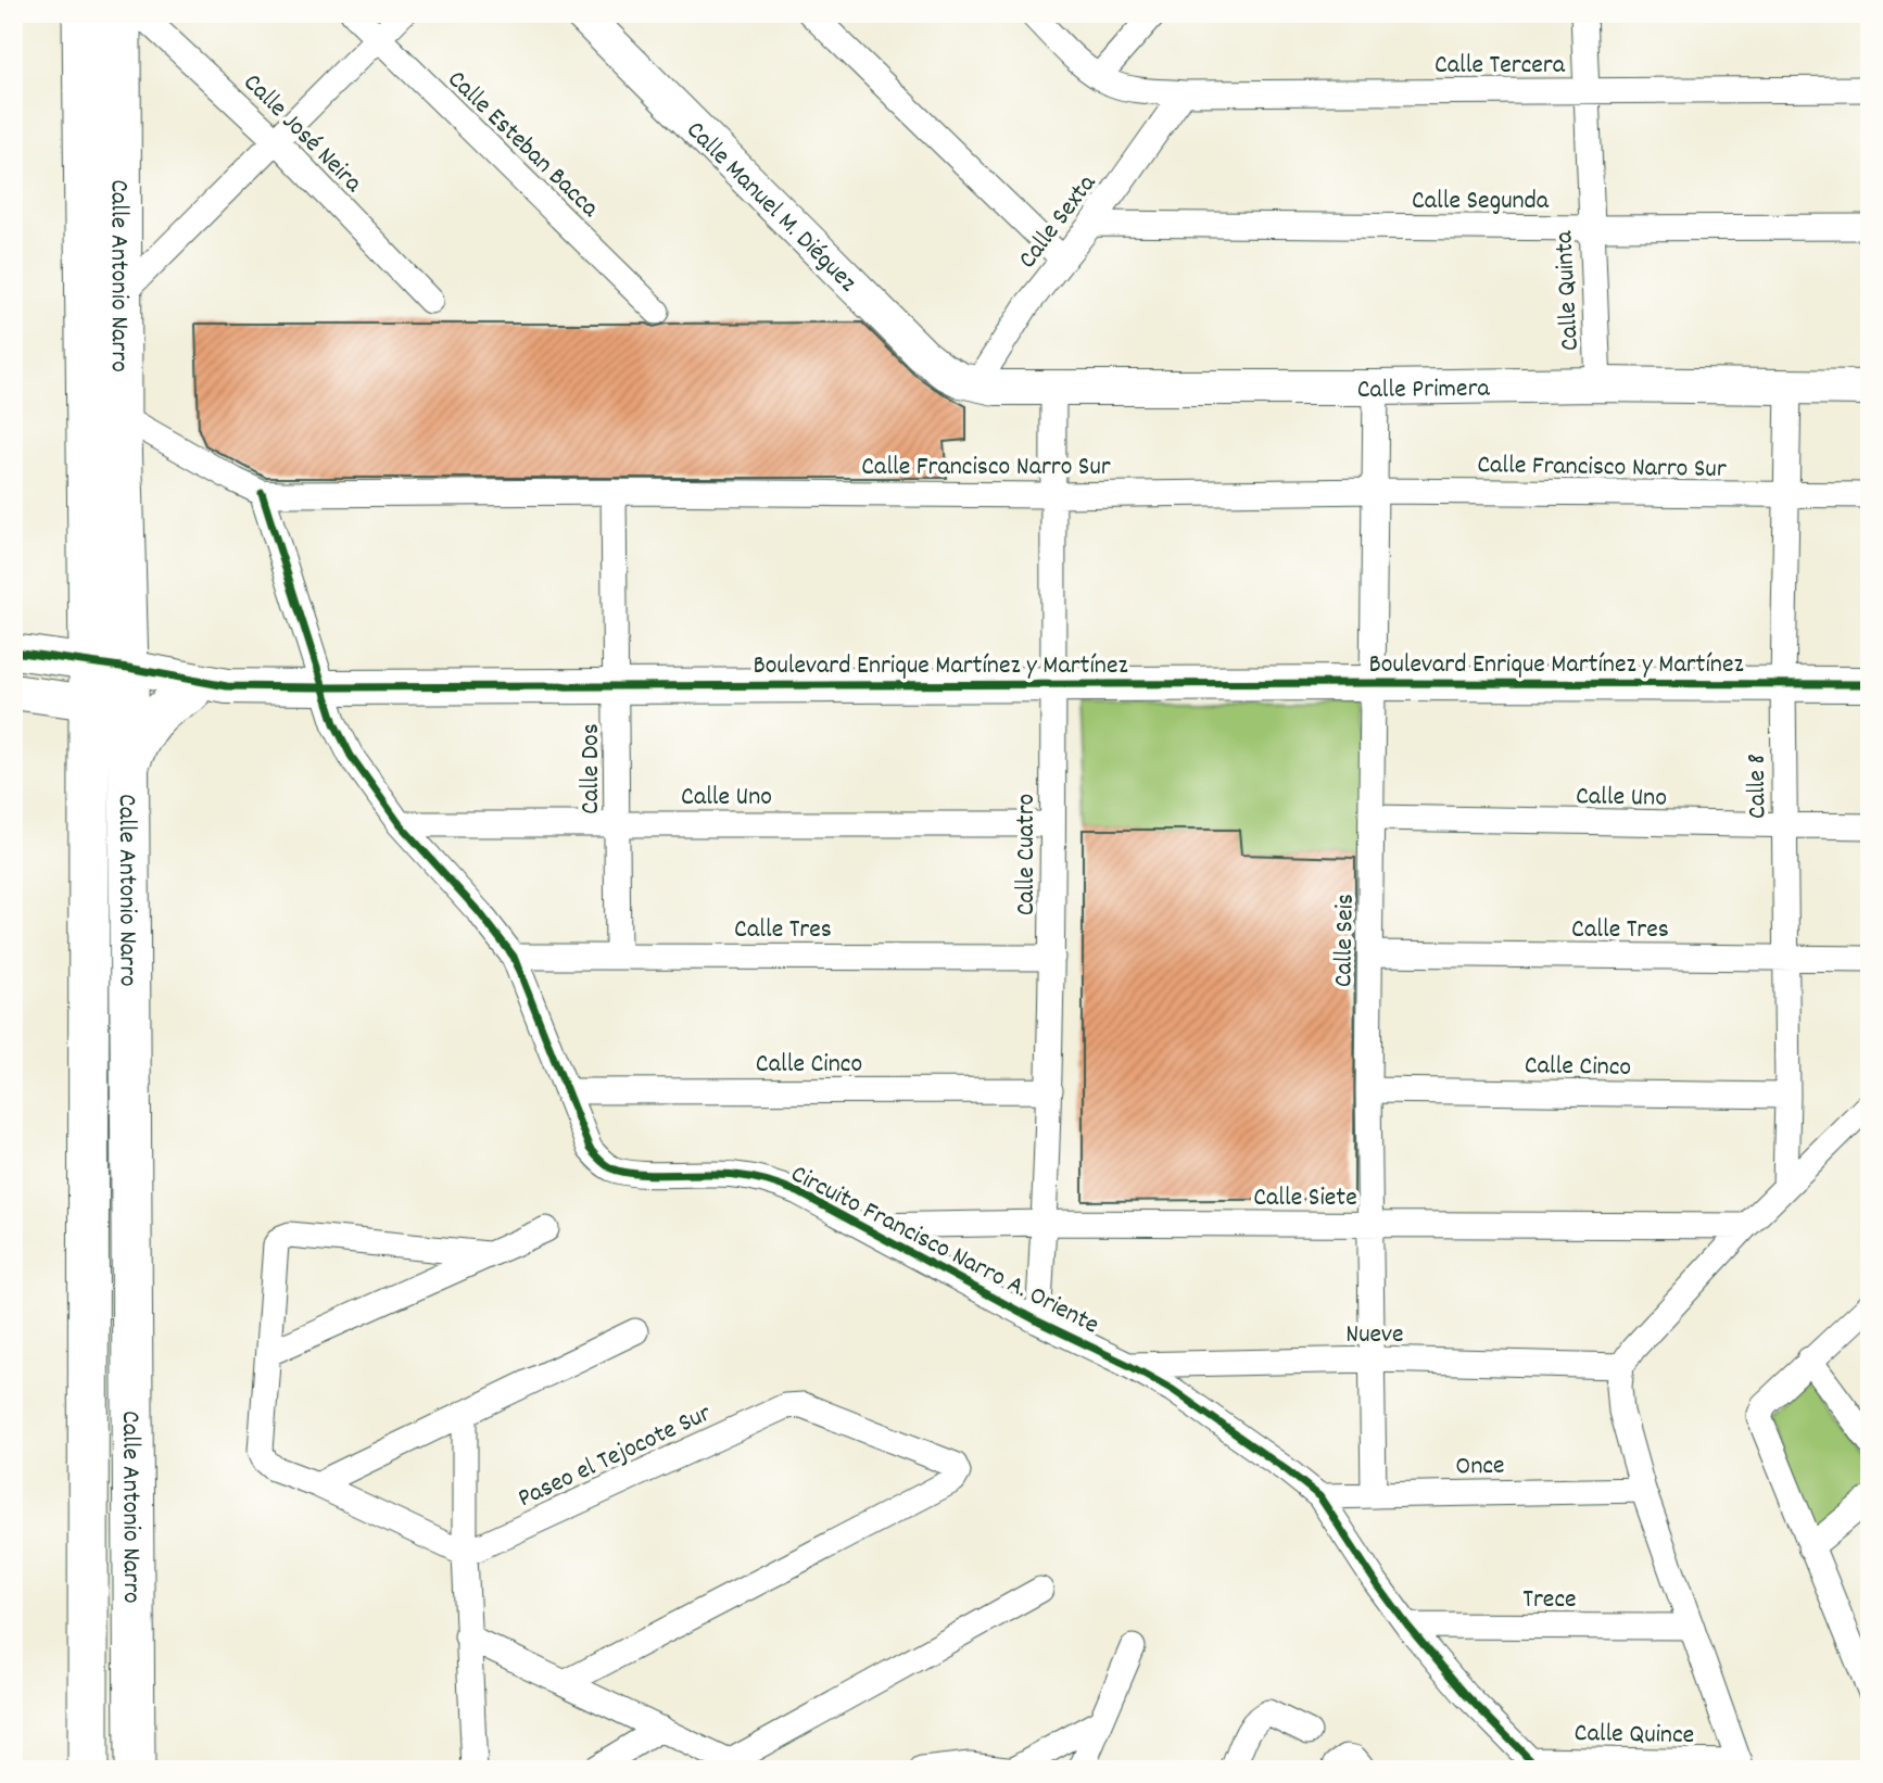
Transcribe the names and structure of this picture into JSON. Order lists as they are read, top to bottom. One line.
{"streets":{"main road":["Calle Antonio Narro"],"street":["Calle Tercera","Calle José Neira","Calle Esteban Bacca","Calle Segunda","Calle Manuel M. Diéguez","Calle Sexta","Calle Quinta","Calle Primera","Calle Francisco Narro Sur","Boulevard Enrique Martínez y Martínez","Calle Dos","Calle 8","Calle Uno","Calle Cuatro","Calle Tres","Calle Seis","Calle Cinco","Calle Siete","Circuito Francisco Narro A. Oriente","Nueve","Paseo el Tejocote Sur","Once","Trece","Calle Quince"]},"crossings":[["Calle Tercera","Calle Sexta"],["Calle Tercera","Calle Quinta"],["Calle José Neira","Calle Antonio Narro"],["Calle Segunda","Calle Sexta"],["Calle Segunda","Calle Quinta"],["Calle Manuel M. Diéguez","Calle Sexta"],["Calle Manuel M. Diéguez","Calle Primera"],["Calle Sexta","Calle Primera"],["Calle Antonio Narro","Calle Francisco Narro Sur"],["Calle Antonio Narro","Boulevard Enrique Martínez y Martínez"],["Calle Quinta","Calle Primera"],["Calle Primera","Calle 8"],["Calle Primera","Calle Cuatro"],["Calle Primera","Calle Seis"],["Calle Francisco Narro Sur","Calle Dos"],["Calle Francisco Narro Sur","Calle 8"],["Calle Francisco Narro Sur","Calle Cuatro"],["Calle Francisco Narro Sur","Calle Seis"],["Calle Francisco Narro Sur","Circuito Francisco Narro A. Oriente"],["Boulevard Enrique Martínez y Martínez","Calle Dos"],["Boulevard Enrique Martínez y Martínez","Calle 8"],["Boulevard Enrique Martínez y Martínez","Calle Cuatro"],["Boulevard Enrique Martínez y Martínez","Calle Seis"],["Boulevard Enrique Martínez y Martínez","Circuito Francisco Narro A. Oriente"],["Calle Dos","Calle Uno"],["Calle Dos","Calle Tres"],["Calle 8","Calle Uno"],["Calle 8","Calle Tres"],["Calle 8","Calle Cinco"],["Calle Uno","Calle Cuatro"],["Calle Uno","Calle Seis"],["Calle Uno","Circuito Francisco Narro A. Oriente"],["Calle Cuatro","Calle Tres"],["Calle Cuatro","Calle Cinco"],["Calle Cuatro","Calle Siete"],["Calle Cuatro","Circuito Francisco Narro A. Oriente"],["Calle Tres","Calle Seis"],["Calle Tres","Circuito Francisco Narro A. Oriente"],["Calle Seis","Calle Cinco"],["Calle Seis","Calle Siete"],["Calle Seis","Nueve"],["Calle Seis","Once"],["Calle Cinco","Circuito Francisco Narro A. Oriente"],["Calle Siete","Circuito Francisco Narro A. Oriente"],["Circuito Francisco Narro A. Oriente","Nueve"],["Circuito Francisco Narro A. Oriente","Once"],["Circuito Francisco Narro A. Oriente","Trece"],["Circuito Francisco Narro A. Oriente","Calle Quince"]]}
